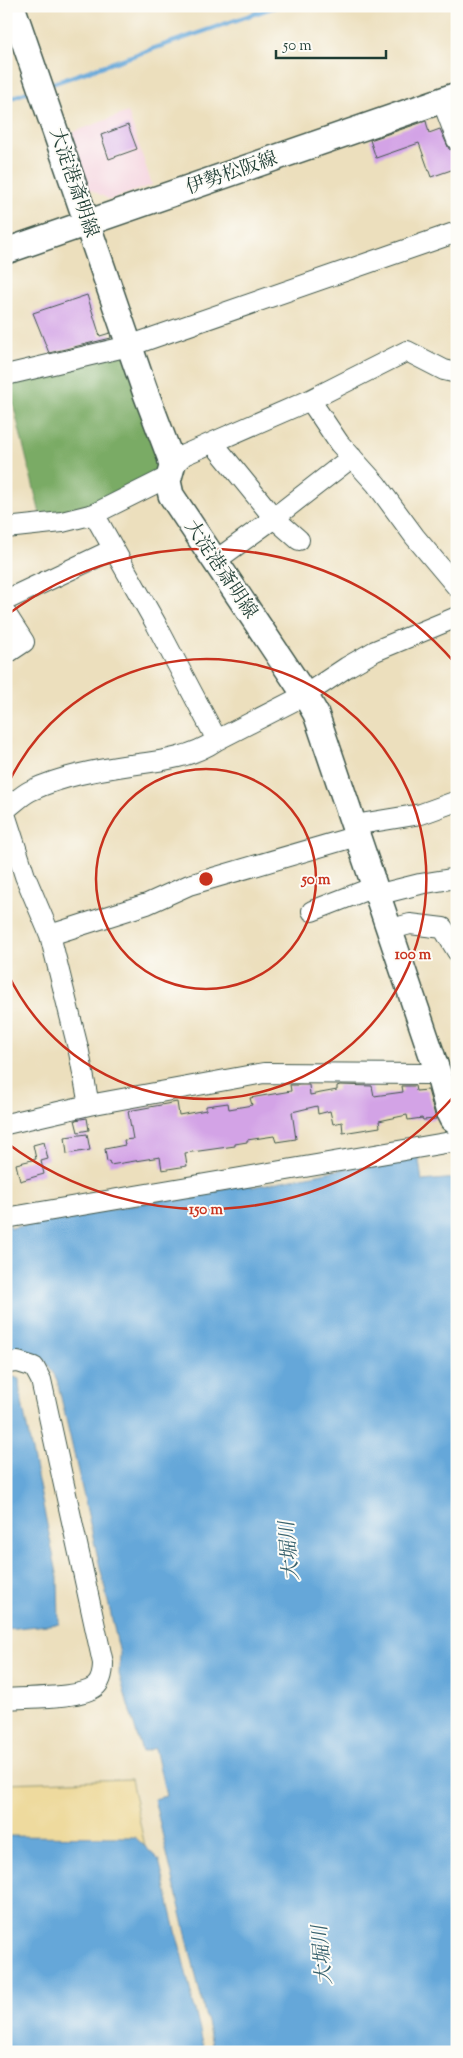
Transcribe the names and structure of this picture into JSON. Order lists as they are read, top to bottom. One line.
{"streets":{"main road":["伊勢松阪線","大淀港斎明線"]},"crossings":[["伊勢松阪線","大淀港斎明線"]],"water":["大堀川"],"scale_bar":"50 m","rings":["50 m","100 m","150 m"]}
